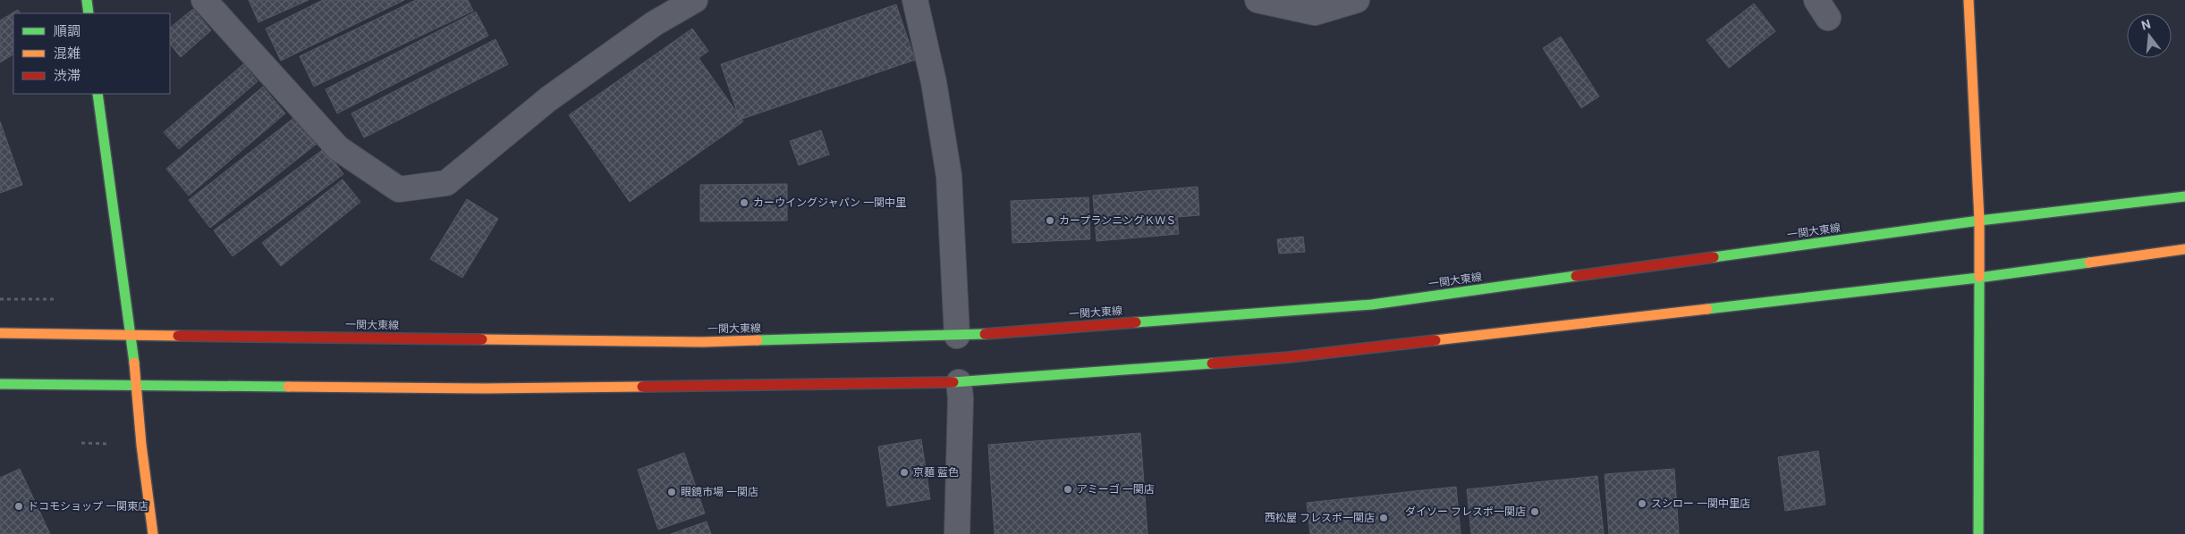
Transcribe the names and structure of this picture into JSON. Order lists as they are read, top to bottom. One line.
{"streets":{"main road":["一関大東線"]},"places":["カーウイングジャパン 一関中里","カープランニングＫＷＳ","京麺 藍色","アミーゴ 一関店","眼鏡市場 一関店","スシロー 一関中里店","ドコモショップ 一関東店","ダイソー フレスポ一関店","西松屋 フレスポ一関店"],"legend":["順調","混雑","渋滞"],"north":"top"}
